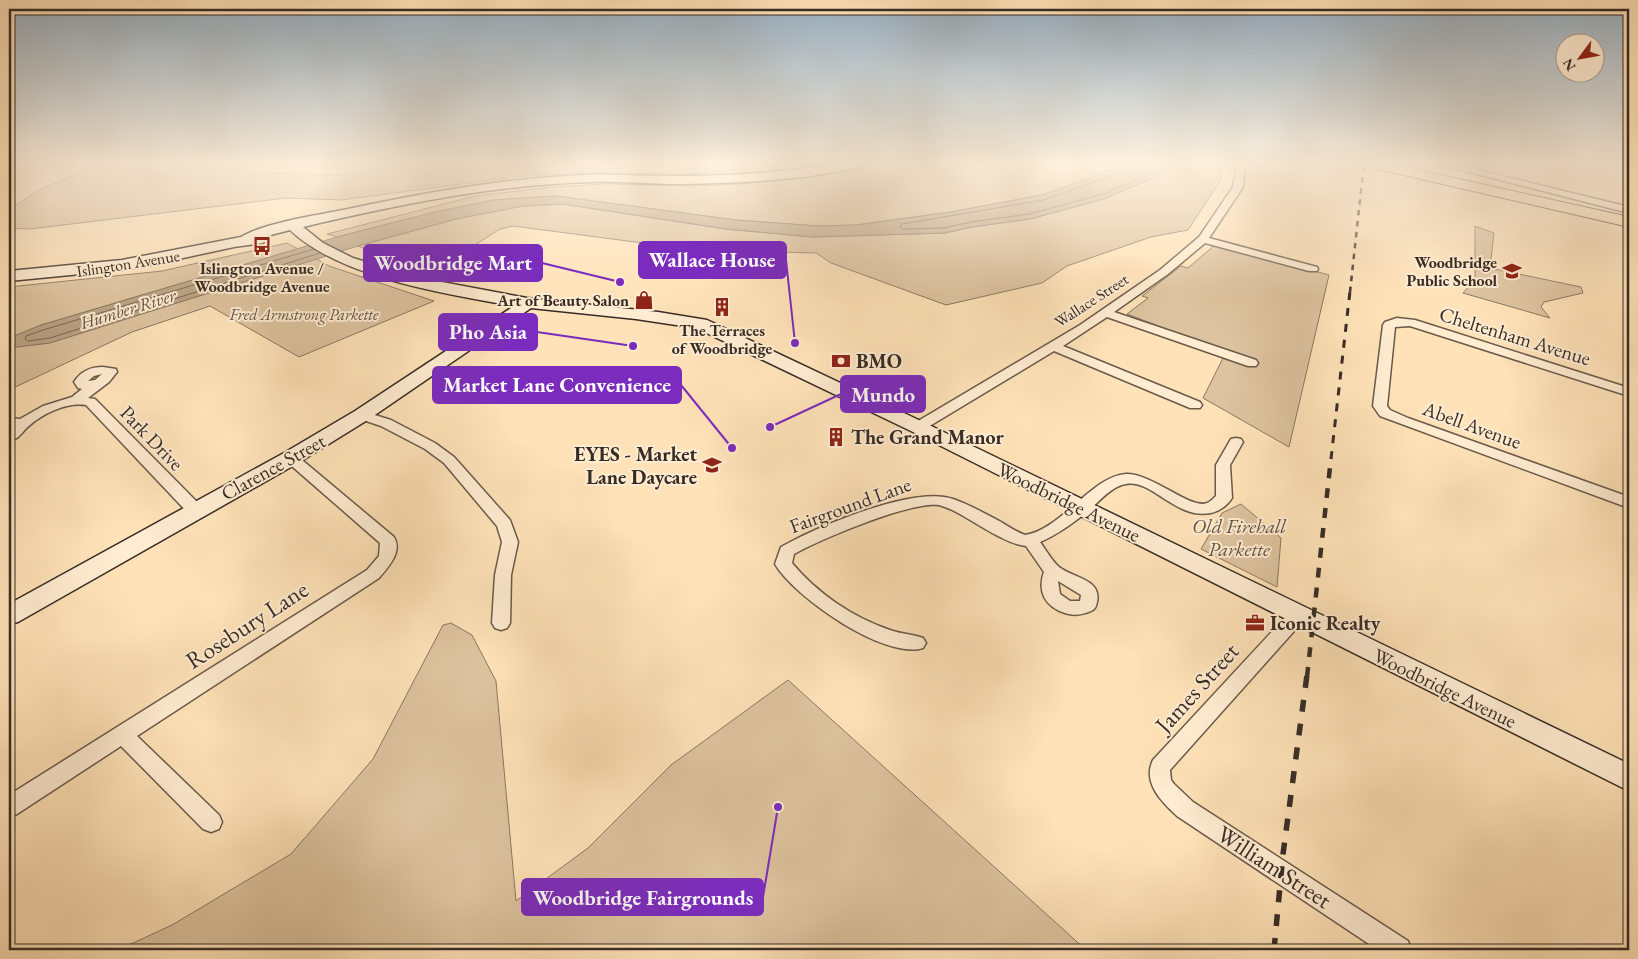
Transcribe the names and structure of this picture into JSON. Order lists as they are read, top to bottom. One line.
{"streets":{"street":["Islington Avenue","Wallace Street","Cheltenham Avenue","Abell Avenue","Park Drive","Clarence Street","Woodbridge Avenue","Fairground Lane","Rosebury Lane","James Street","William Street"]},"crossings":[["Islington Avenue","Woodbridge Avenue"],["Wallace Street","Woodbridge Avenue"],["Cheltenham Avenue","Abell Avenue"],["Park Drive","Clarence Street"],["Clarence Street","Woodbridge Avenue"],["Clarence Street","Rosebury Lane"],["Woodbridge Avenue","James Street"],["James Street","William Street"]],"water":["Humber River"],"parks":["Fred Armstrong Parkette","Old Firehall Parkette"],"places":{"bus stop":["Islington Avenue / Woodbridge Avenue"],"school or university":["Woodbridge Public School","EYES - Market Lane Daycare"],"other":["Woodbridge Mart","Wallace House","Pho Asia","Mundo","Market Lane Convenience","Woodbridge Fairgrounds"],"shop":["Art of Beauty Salon"],"building":["The Terraces of Woodbridge","The Grand Manor"],"bank":["BMO"],"office":["Iconic Realty"]},"north":"bottom left"}
